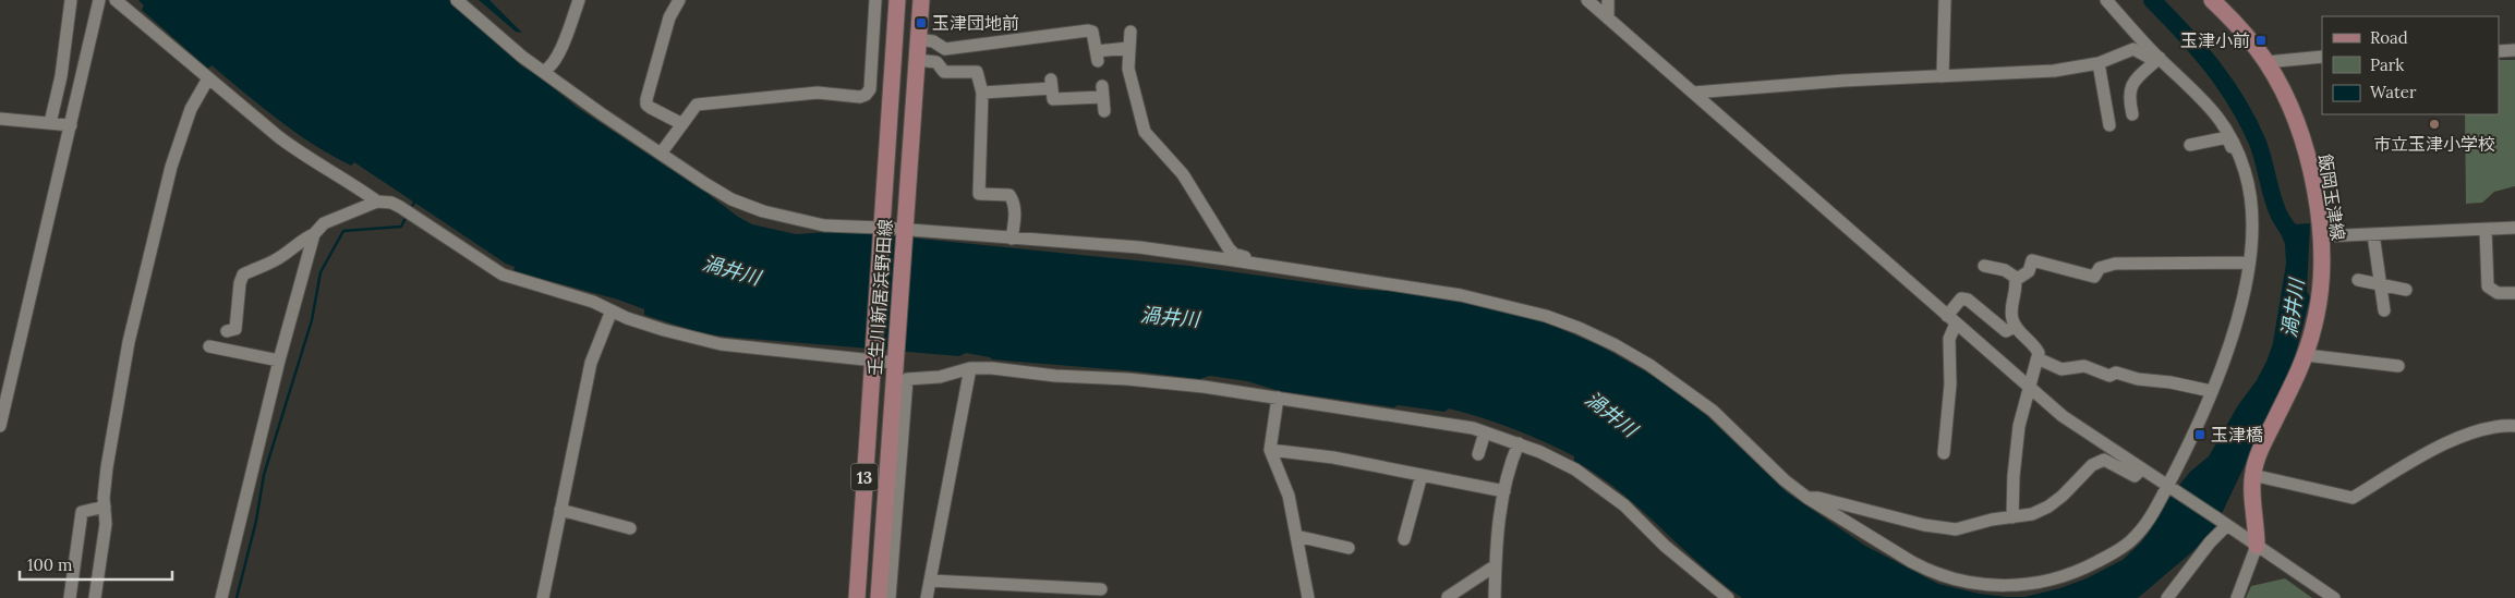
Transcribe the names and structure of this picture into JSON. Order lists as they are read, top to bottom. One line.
{"streets":{"main road":["飯岡玉津線","壬生川新居浜野田線","13"]},"water":["渦井川"],"places":{"transit":["玉津団地前","玉津小前","玉津橋"],"other":["市立玉津小学校"]},"legend":["Road","Park","Water"],"scale_bar":"100 m"}
